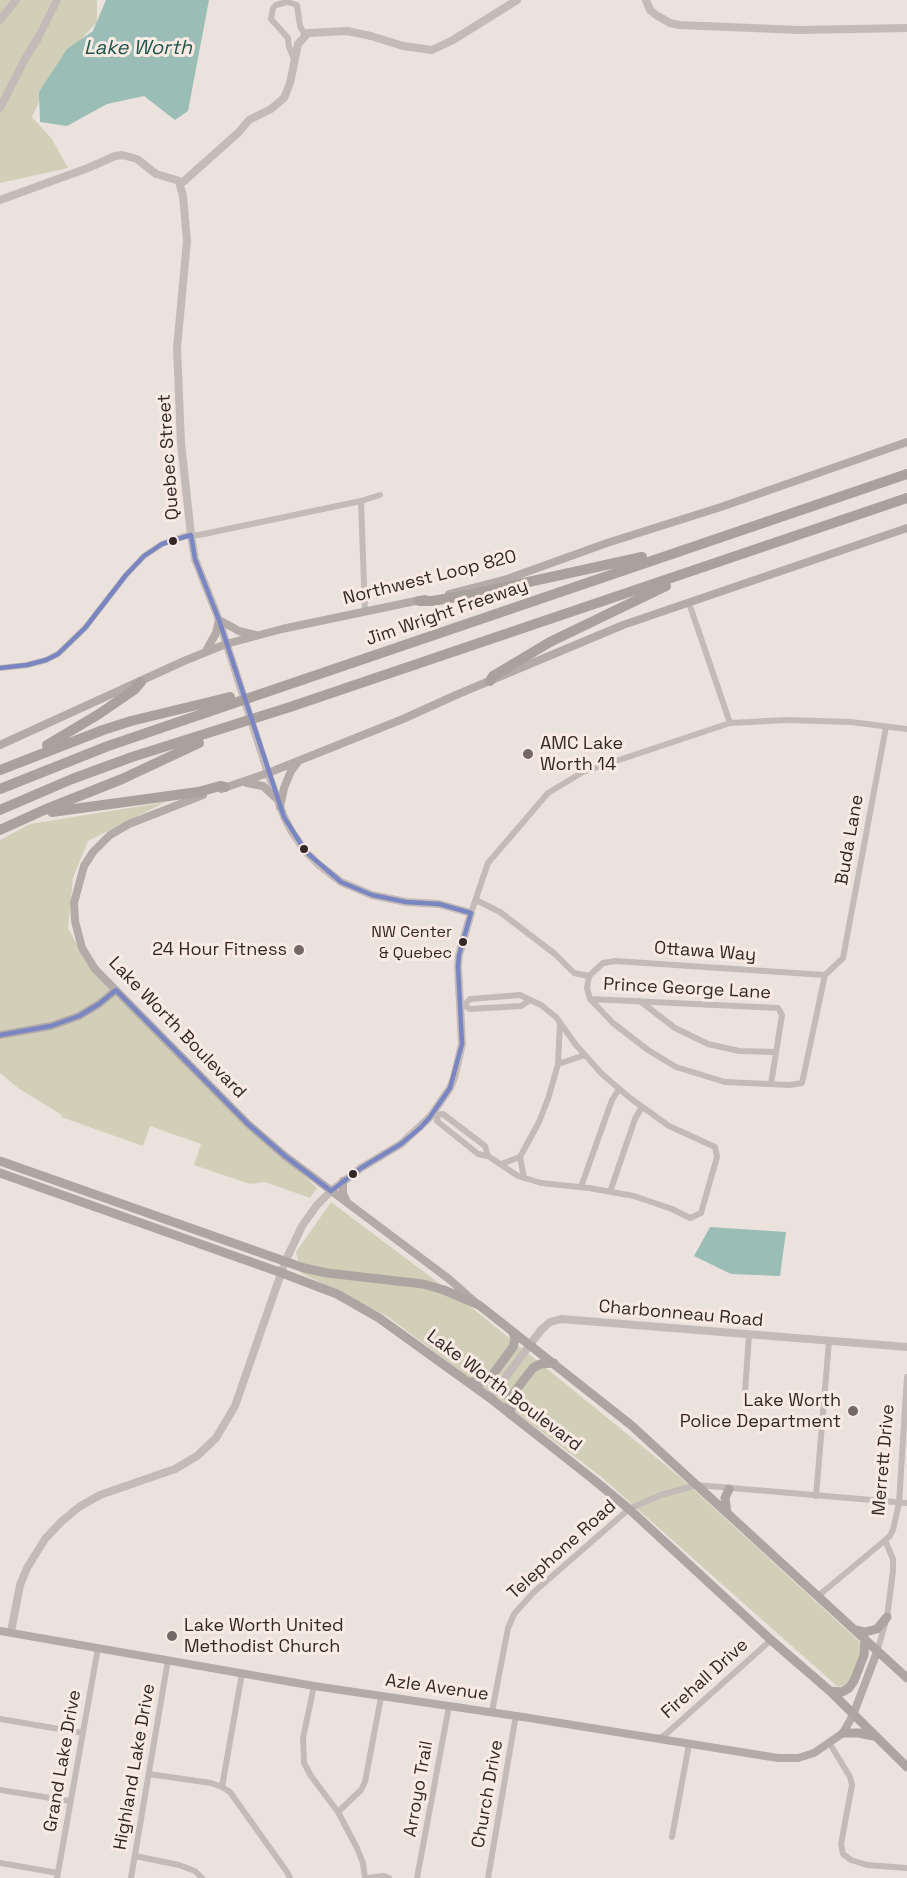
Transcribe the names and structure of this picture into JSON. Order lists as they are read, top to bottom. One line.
{"streets":{"highway":["Jim Wright Freeway","Lake Worth Boulevard"],"main road":["Northwest Loop 820","Merrett Drive","Azle Avenue"],"street":["Quebec Street","Buda Lane","Ottawa Way","Prince George Lane","Charbonneau Road","Telephone Road","Firehall Drive","Grand Lake Drive","Highland Lake Drive","Arroyo Trail","Church Drive"]},"crossings":[["Quebec Street","Northwest Loop 820"],["Buda Lane","Ottawa Way"],["Lake Worth Boulevard","Charbonneau Road"],["Lake Worth Boulevard","Merrett Drive"],["Lake Worth Boulevard","Telephone Road"],["Lake Worth Boulevard","Firehall Drive"],["Lake Worth Boulevard","Azle Avenue"],["Merrett Drive","Telephone Road"],["Merrett Drive","Azle Avenue"],["Telephone Road","Azle Avenue"],["Firehall Drive","Azle Avenue"],["Azle Avenue","Grand Lake Drive"],["Azle Avenue","Highland Lake Drive"],["Azle Avenue","Arroyo Trail"],["Azle Avenue","Church Drive"]],"water":["Lake Worth"],"places":["AMC Lake Worth 14","NW Center & Quebec","24 Hour Fitness","Lake Worth Police Department","Lake Worth United Methodist Church"]}
